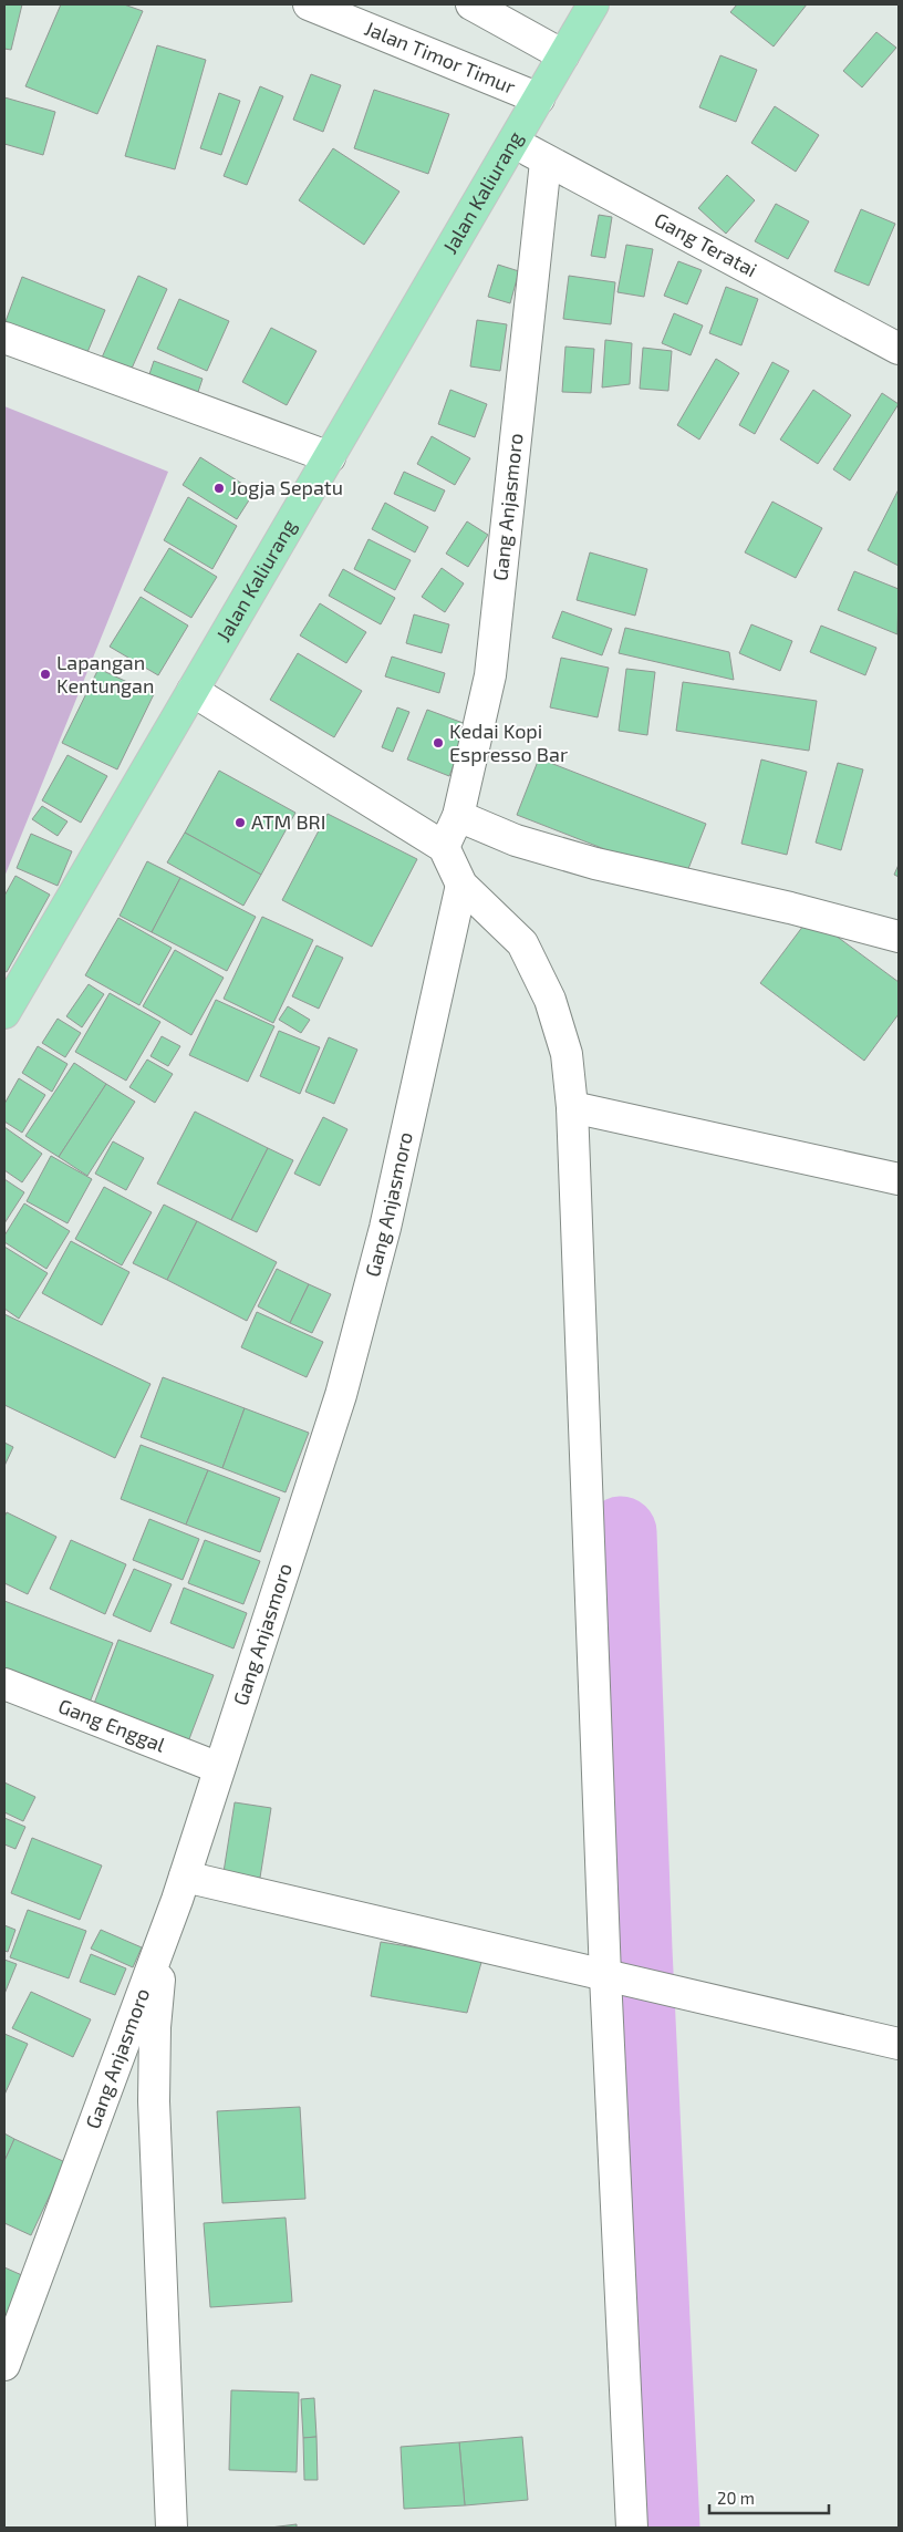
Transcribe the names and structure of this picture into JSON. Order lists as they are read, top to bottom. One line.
{"streets":{"main road":["Jalan Kaliurang"],"street":["Jalan Timor Timur","Gang Teratai","Gang Anjasmoro","Gang Enggal"]},"crossings":[["Jalan Timor Timur","Jalan Kaliurang"],["Jalan Kaliurang","Gang Teratai"],["Gang Teratai","Gang Anjasmoro"],["Gang Anjasmoro","Gang Enggal"]],"places":["Jogja Sepatu","Lapangan Kentungan","Kedai Kopi Espresso Bar","ATM BRI"],"scale_bar":"20 m"}
